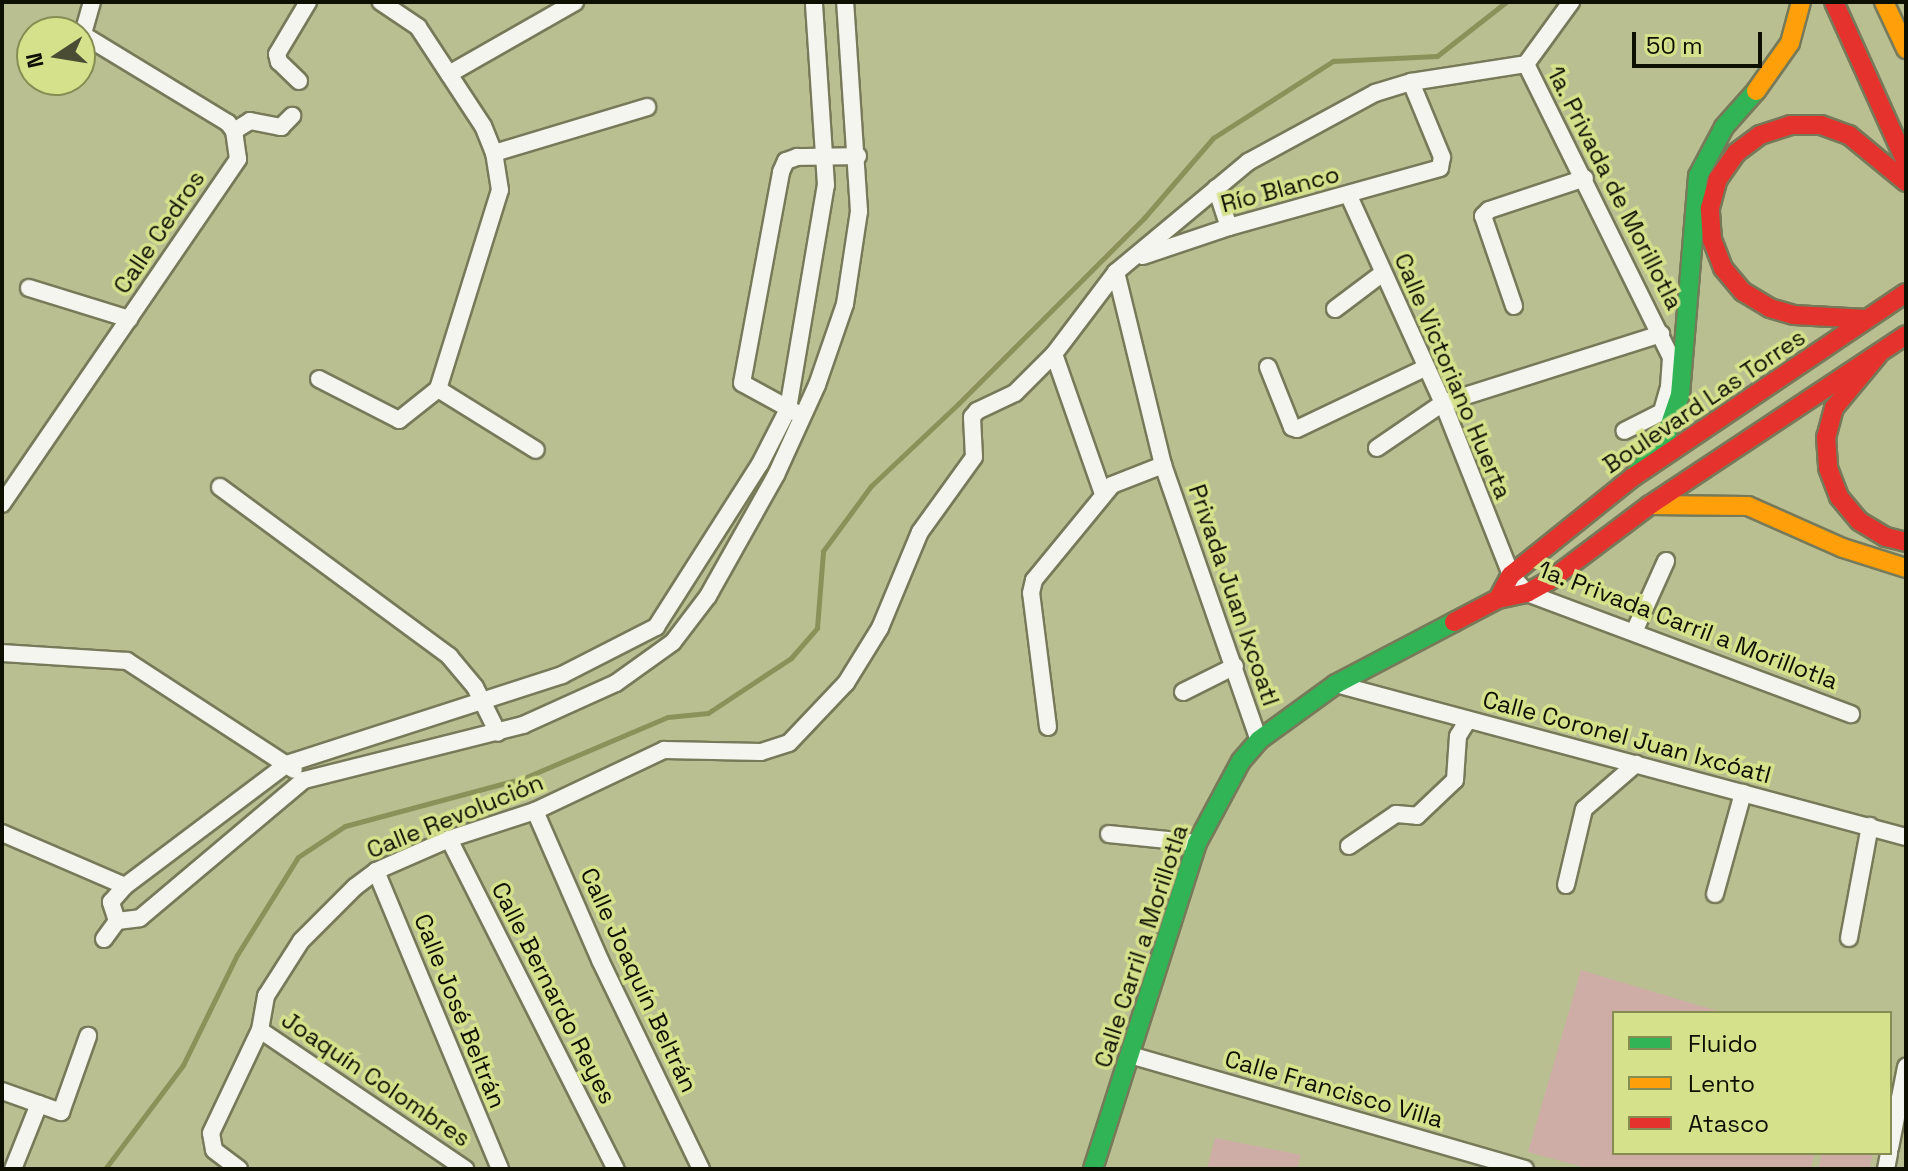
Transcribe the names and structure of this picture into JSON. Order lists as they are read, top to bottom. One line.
{"streets":{"main road":["Boulevard Las Torres","Calle Carril a Morillotla"],"street":["1a. Privada de Morillotla","Río Blanco","Calle Cedros","Calle Victoriano Huerta","Privada Juan Ixcoatl","1a. Privada Carril a Morillotla","Calle Coronel Juan Ixcóatl","Calle Revolución","Calle Joaquín Beltrán","Calle Bernardo Reyes","Calle José Beltrán","Joaquín Colombres","Calle Francisco Villa"]},"crossings":[["Río Blanco","Calle Victoriano Huerta"],["Calle Victoriano Huerta","Boulevard Las Torres"],["Calle Victoriano Huerta","1a. Privada Carril a Morillotla"],["Boulevard Las Torres","1a. Privada Carril a Morillotla"],["Privada Juan Ixcoatl","Calle Carril a Morillotla"],["1a. Privada Carril a Morillotla","Calle Carril a Morillotla"],["Calle Coronel Juan Ixcóatl","Calle Carril a Morillotla"],["Calle Revolución","Calle Joaquín Beltrán"],["Calle Revolución","Calle Bernardo Reyes"],["Calle Revolución","Calle José Beltrán"],["Calle Revolución","Joaquín Colombres"],["Calle Carril a Morillotla","Calle Francisco Villa"]],"legend":["Fluido","Lento","Atasco"],"scale_bar":"50 m","north":"left"}
